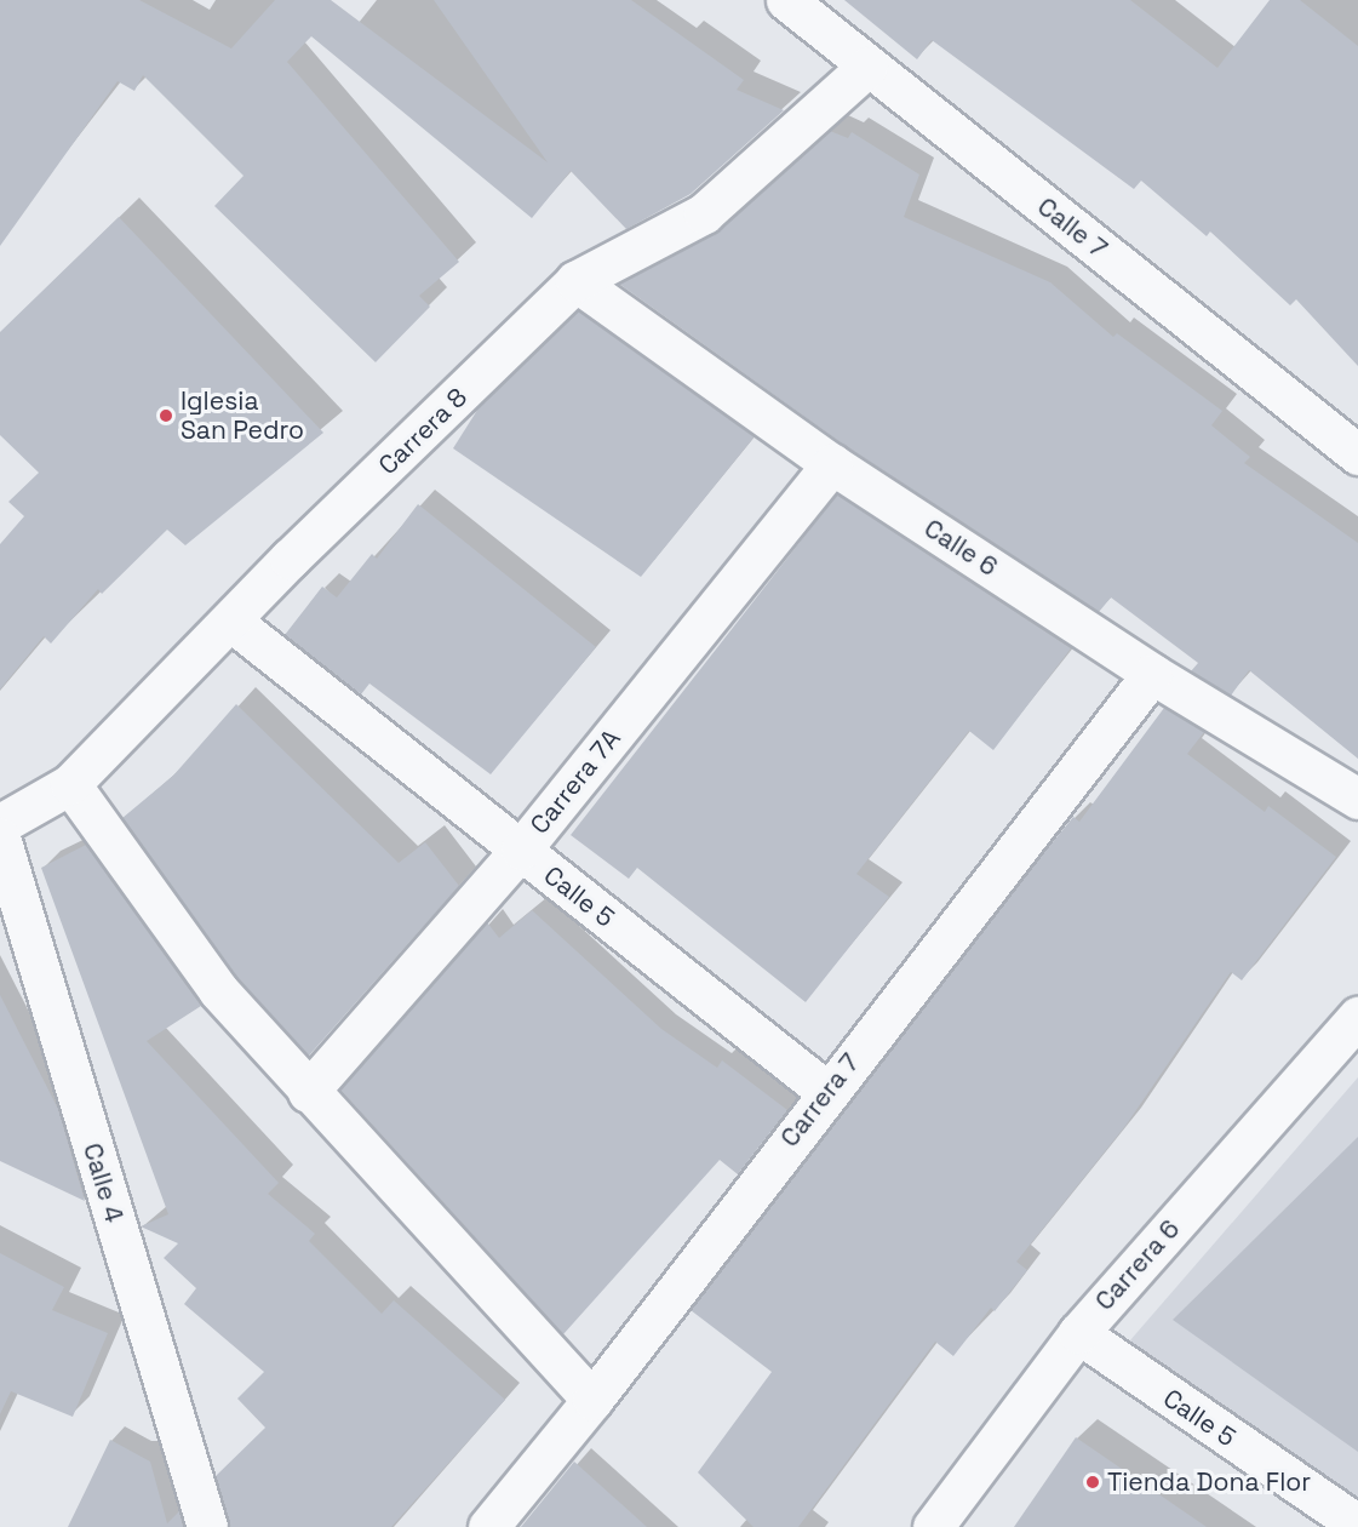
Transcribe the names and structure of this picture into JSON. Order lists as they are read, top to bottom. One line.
{"streets":{"street":["Calle 7","Carrera 8","Calle 6","Carrera 7A","Calle 5","Carrera 7","Calle 4","Carrera 6"]},"crossings":[["Calle 7","Carrera 8"],["Carrera 8","Calle 6"],["Carrera 8","Calle 5"],["Calle 6","Carrera 7A"],["Calle 6","Carrera 7"],["Carrera 7A","Calle 5"],["Calle 5","Carrera 7"],["Calle 5","Carrera 6"]],"places":["Iglesia San Pedro","Tienda Dona Flor"]}
